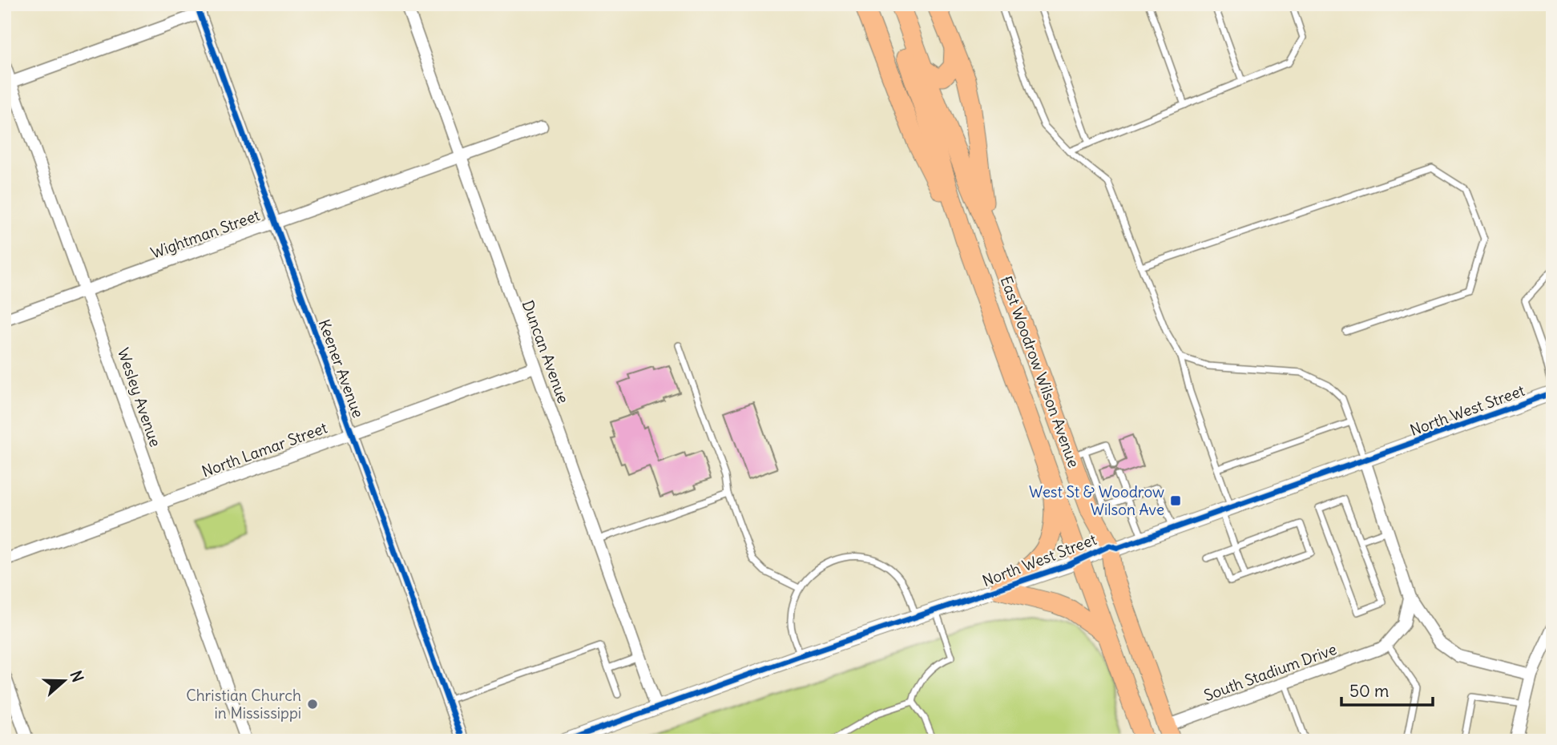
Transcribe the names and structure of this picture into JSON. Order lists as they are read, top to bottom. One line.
{"streets":{"main road":["East Woodrow Wilson Avenue"],"street":["Wightman Street","Duncan Avenue","Keener Avenue","Wesley Avenue","North West Street","North Lamar Street","South Stadium Drive"]},"crossings":[["Wightman Street","Duncan Avenue"],["Wightman Street","Keener Avenue"],["Wightman Street","Wesley Avenue"],["Duncan Avenue","North West Street"],["Duncan Avenue","North Lamar Street"],["Keener Avenue","North Lamar Street"],["East Woodrow Wilson Avenue","North West Street"],["East Woodrow Wilson Avenue","South Stadium Drive"],["Wesley Avenue","North Lamar Street"]],"places":{"transit":["West St & Woodrow Wilson Ave"],"other":["Christian Church in Mississippi"]},"scale_bar":"50 m","north":"right"}
